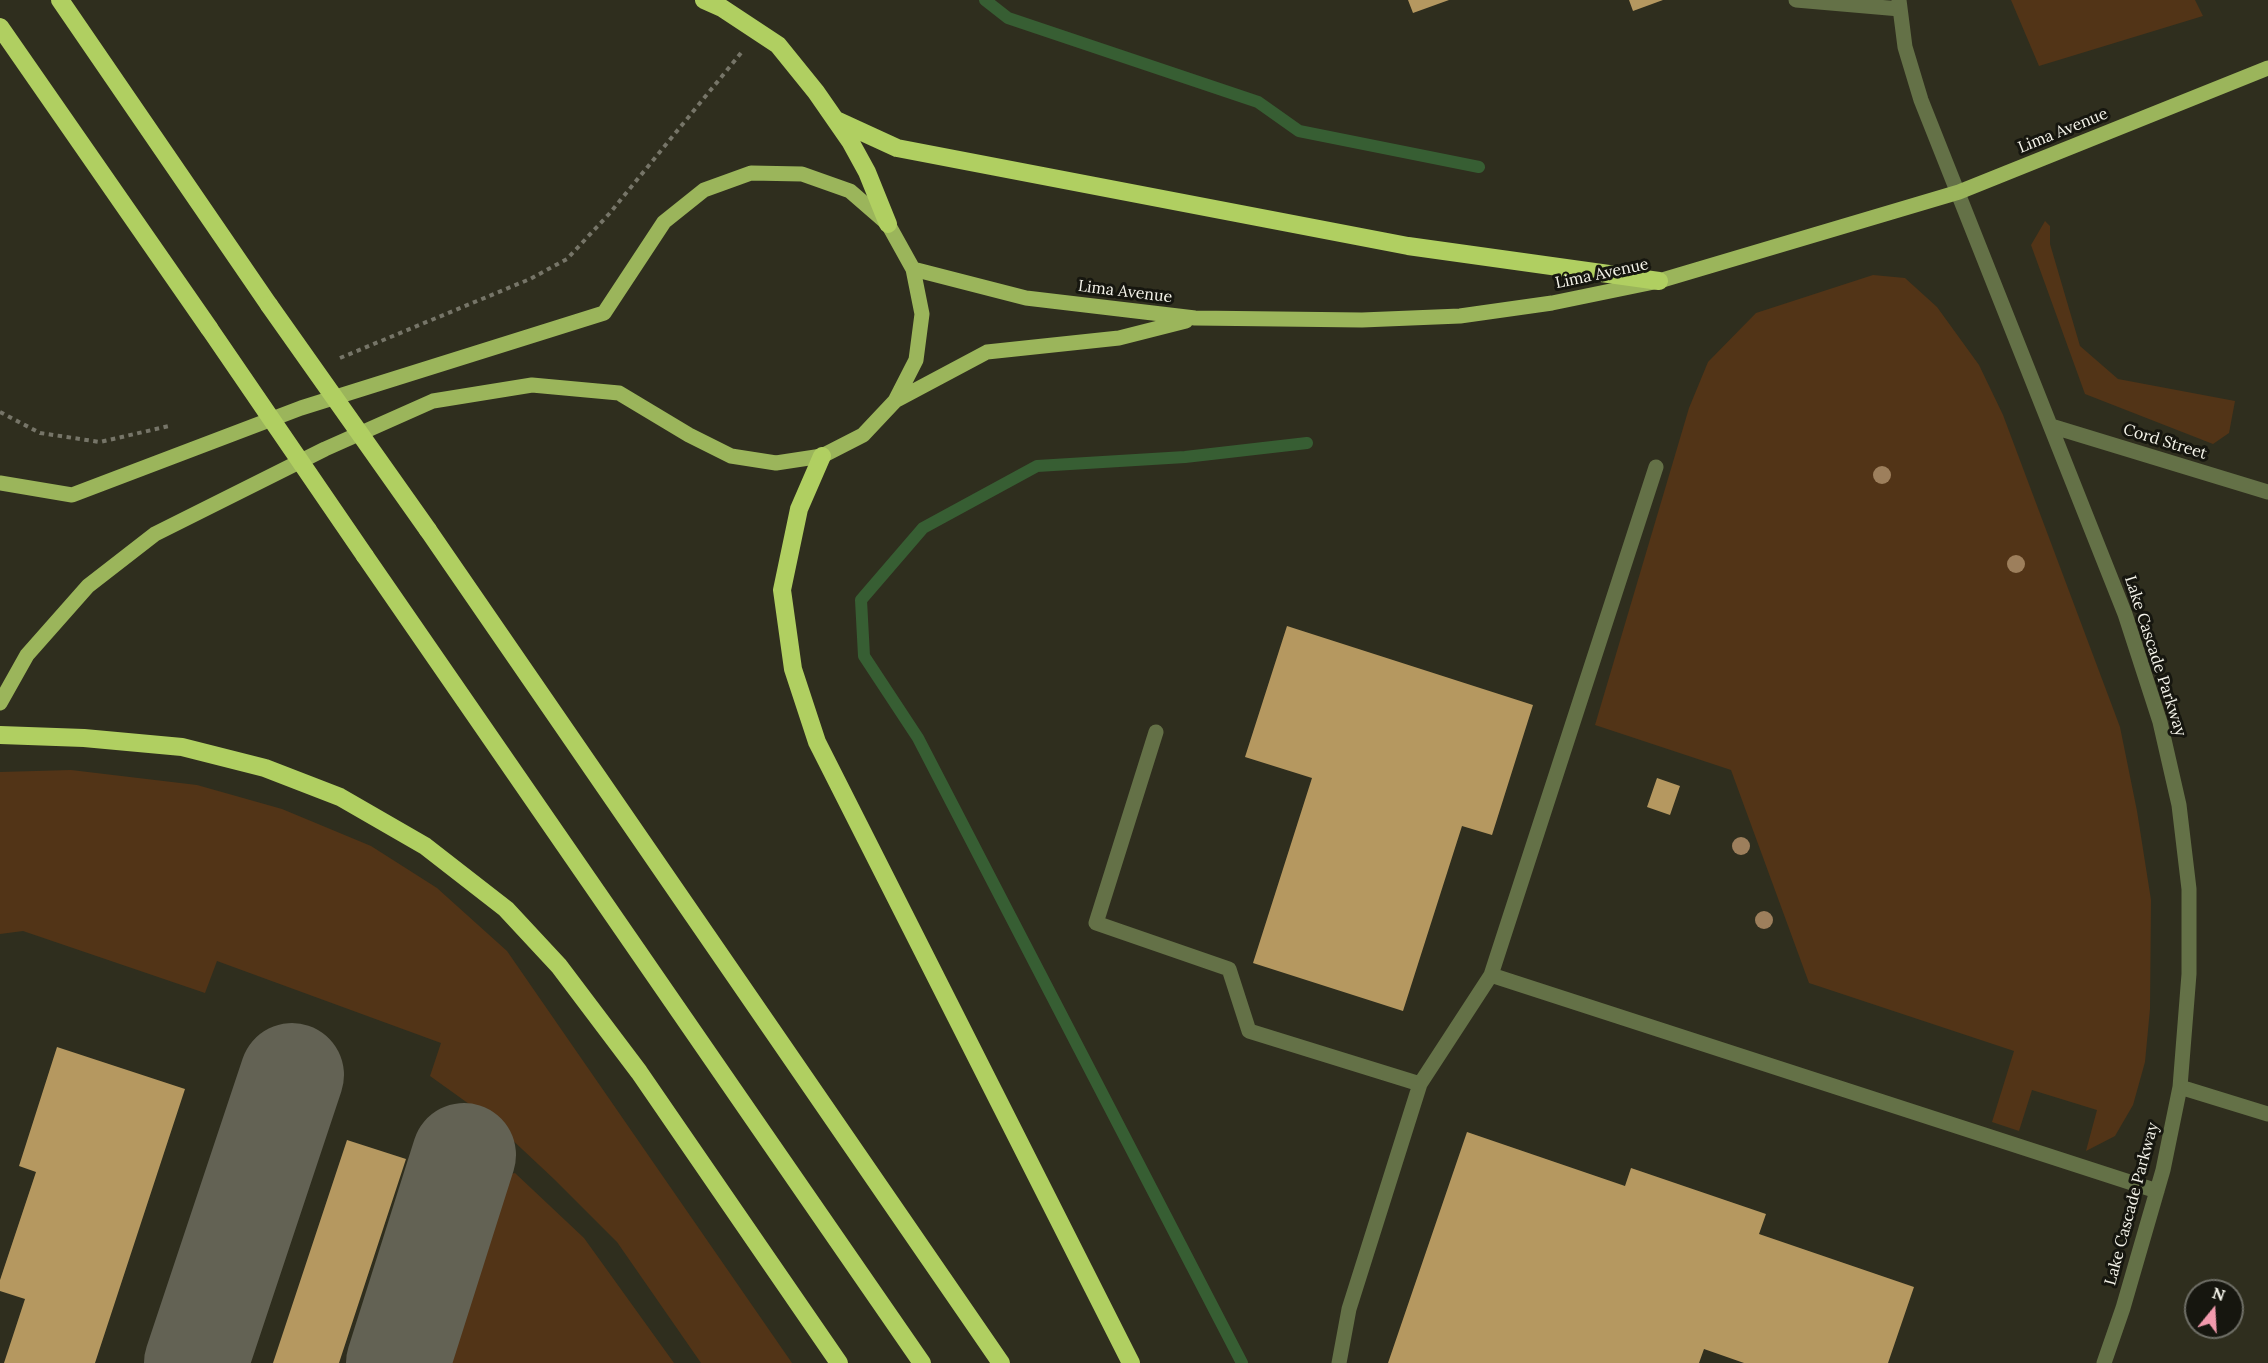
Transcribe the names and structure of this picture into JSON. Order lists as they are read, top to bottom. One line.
{"streets":{"main road":["Lima Avenue"],"street":["Cord Street","Lake Cascade Parkway"]},"crossings":[["Lima Avenue","Lake Cascade Parkway"],["Cord Street","Lake Cascade Parkway"]],"north":"top"}
